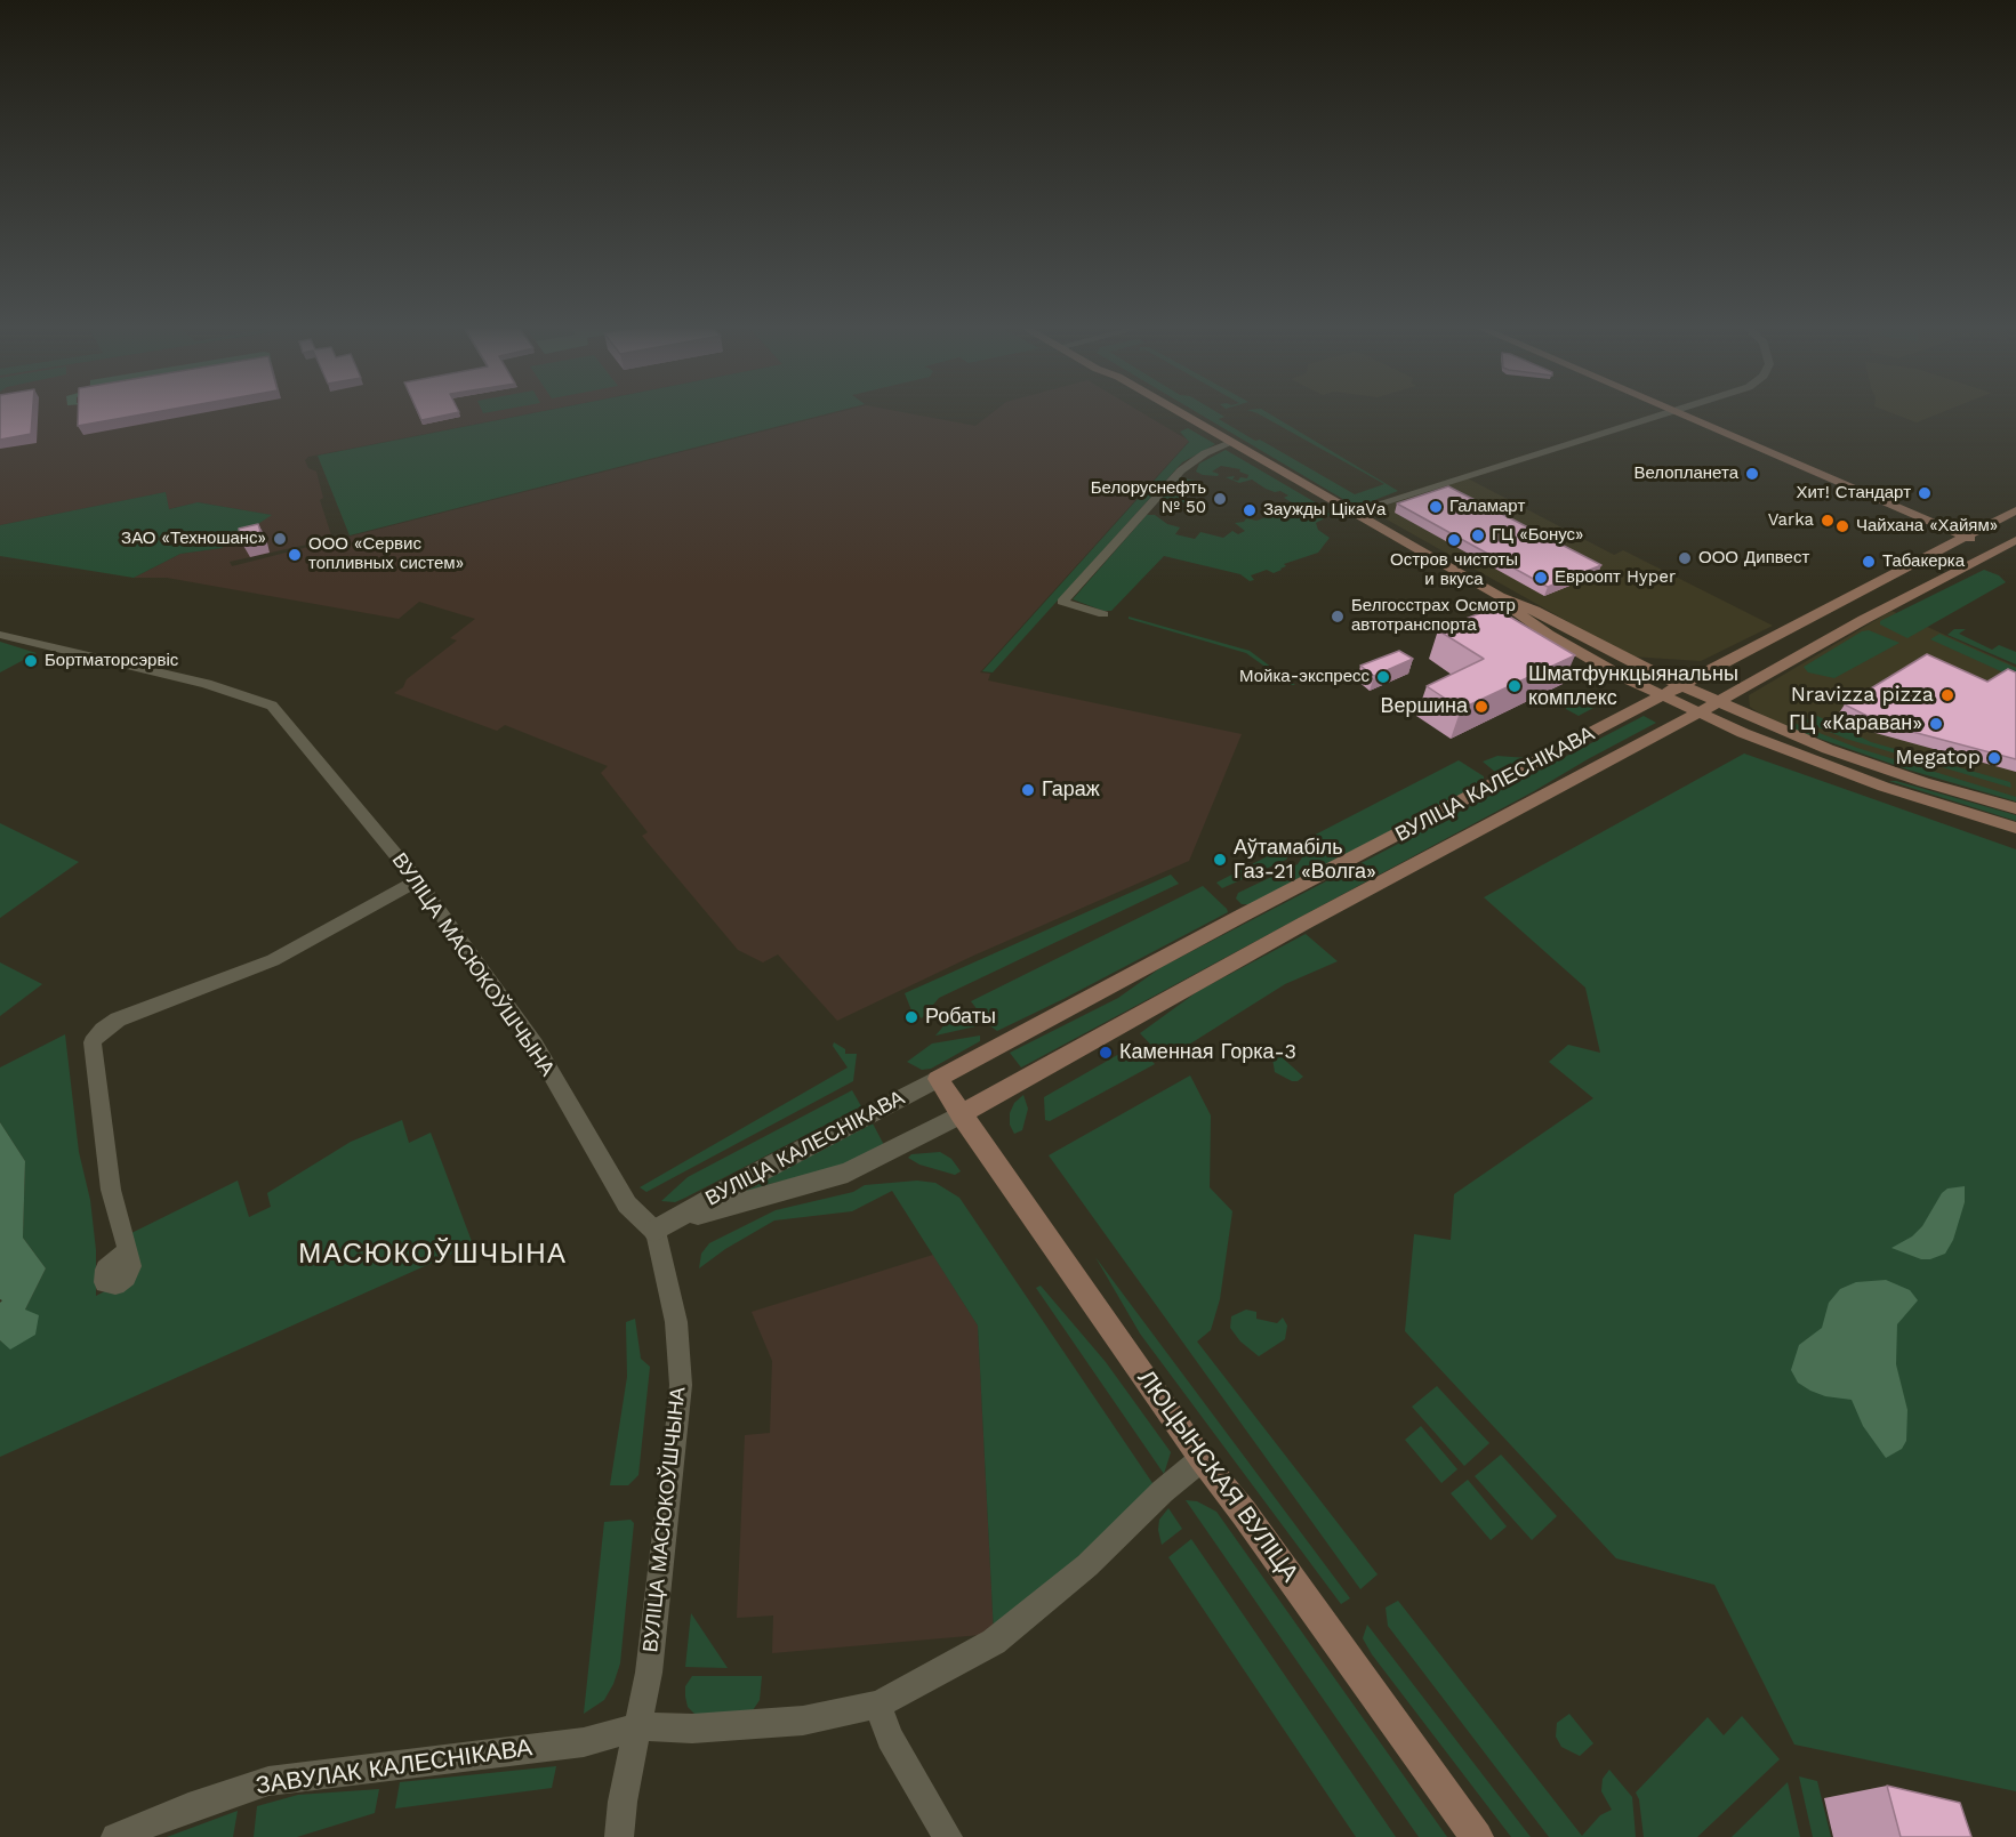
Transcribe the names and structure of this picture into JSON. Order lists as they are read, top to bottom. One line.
{"streets":{"main road":["ВУЛІЦА КАЛЕСНІКАВА","ЛЮЦЫНСКАЯ ВУЛІЦА"],"street":["ВУЛІЦА МАСЮКОЎШЧЫНА","ЗАВУЛАК КАЛЕСНІКАВА"]},"crossings":[["ВУЛІЦА КАЛЕСНІКАВА","ВУЛІЦА МАСЮКОЎШЧЫНА"],["ВУЛІЦА КАЛЕСНІКАВА","ЛЮЦЫНСКАЯ ВУЛІЦА"],["ВУЛІЦА МАСЮКОЎШЧЫНА","ЗАВУЛАК КАЛЕСНІКАВА"],["ЛЮЦЫНСКАЯ ВУЛІЦА","ЗАВУЛАК КАЛЕСНІКАВА"]],"districts":["МАСЮКОЎШЧЫНА"],"places":["Велопланета","Хит! Стандарт","Белоруснефть № 50","Галамарт","Заужды ЦікаVа","Varka","Чайхана «Хайям»","ГЦ «Бонус»","ЗАО «Техношанс»","Остров чистоты и вкуса","ООО «Сервис топливных систем»","ООО Дипвест","Табакерка","Евроопт Hyper","Белгосстрах Осмотр автотранспорта","Бортматорсэрвіс","Мойка-экспресс","Шматфункцыянальны комплекс","Nravizza pizza","Вершина","ГЦ «Караван»","Megatop","Гараж","Аўтамабіль Газ-21 «Волга»","Робаты","Каменная Горка-3"]}
